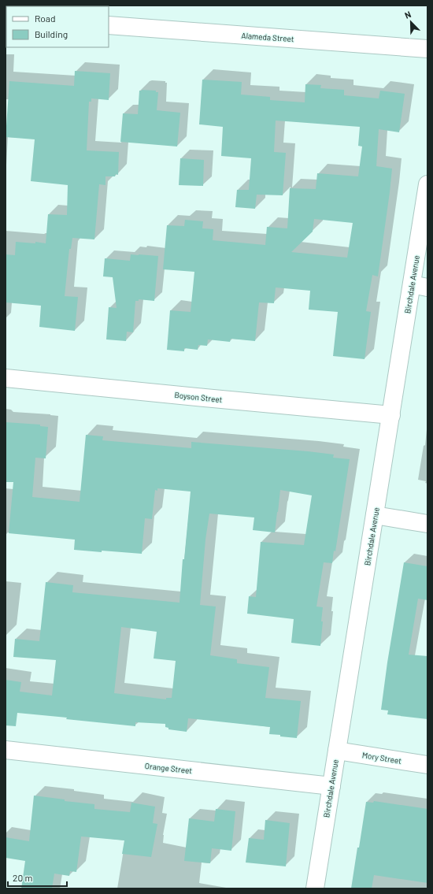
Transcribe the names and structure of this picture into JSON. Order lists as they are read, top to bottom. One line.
{"streets":{"street":["Alameda Street","Birchdale Avenue","Boyson Street","Mory Street","Orange Street"]},"crossings":[["Birchdale Avenue","Boyson Street"],["Birchdale Avenue","Mory Street"],["Birchdale Avenue","Orange Street"]],"legend":["Road","Building"],"scale_bar":"20 m","north":"top left"}
